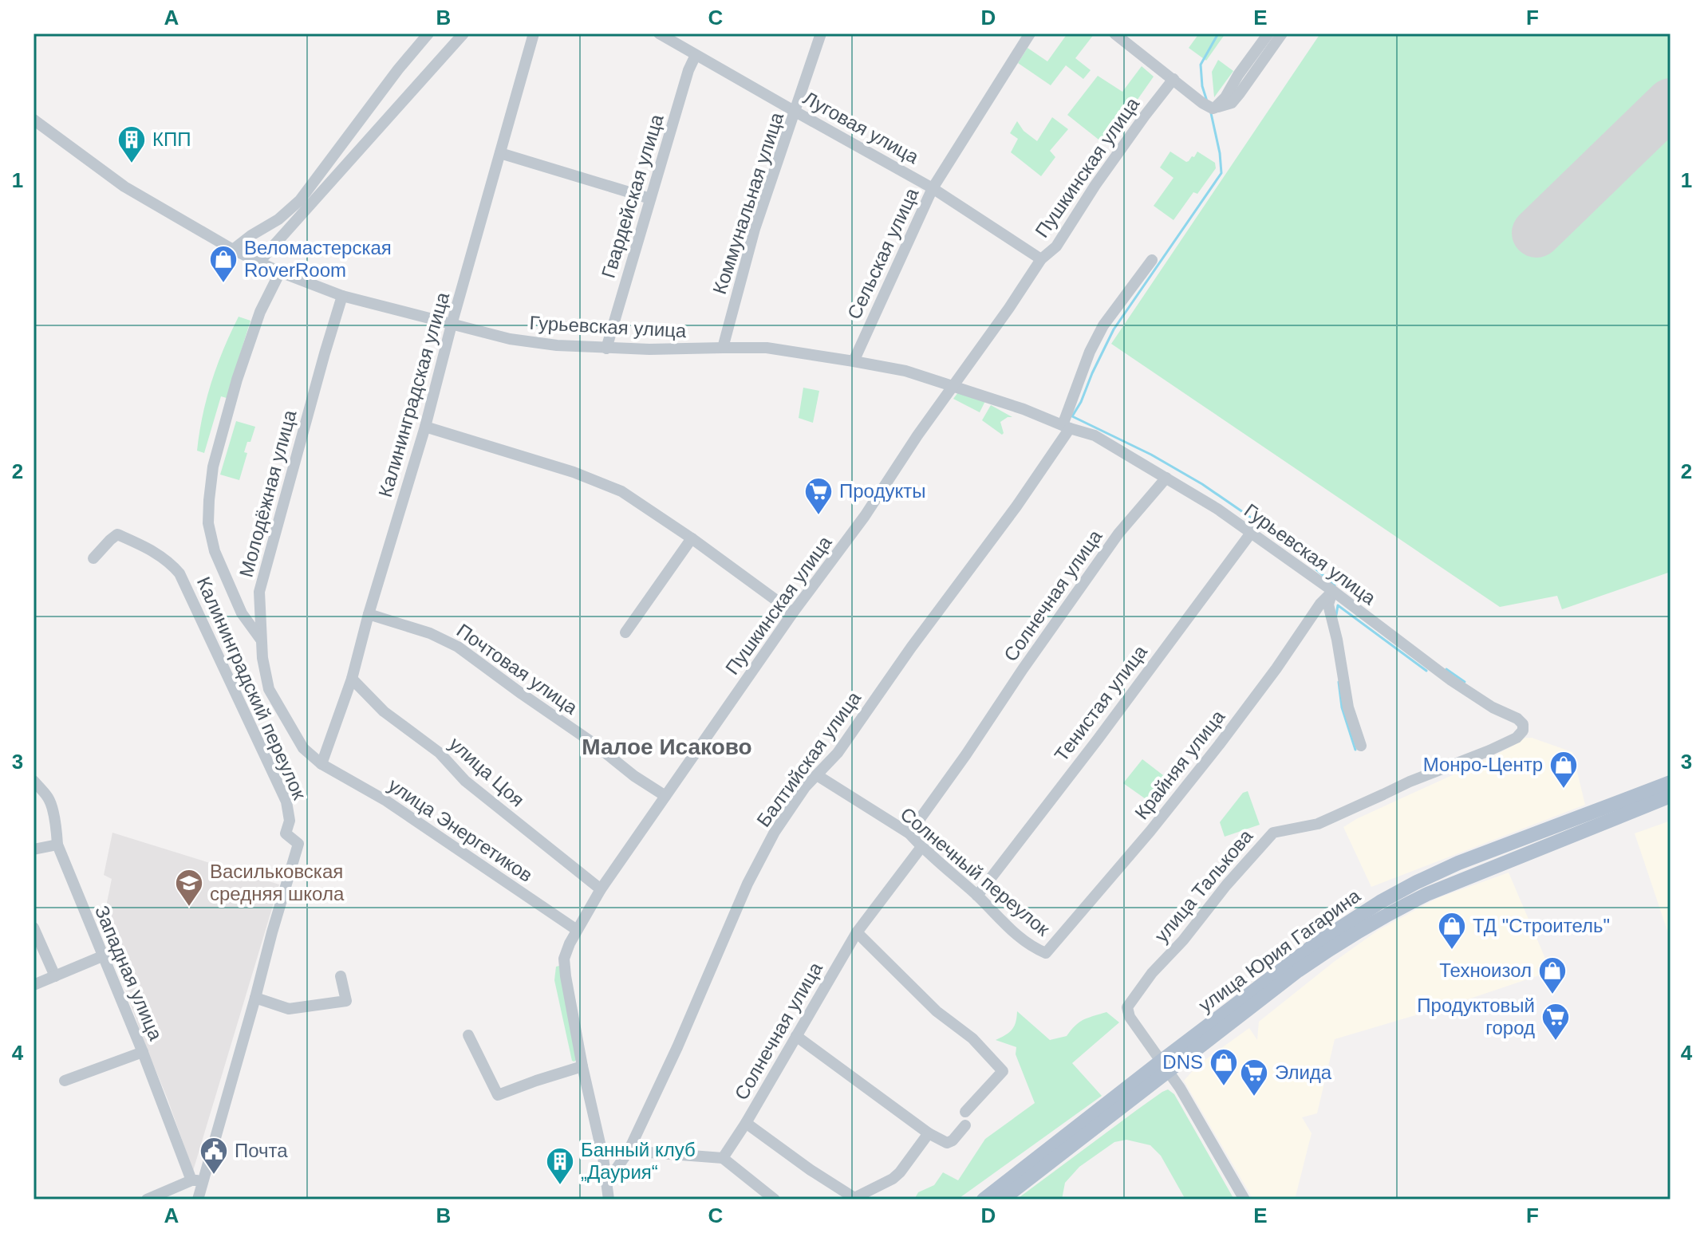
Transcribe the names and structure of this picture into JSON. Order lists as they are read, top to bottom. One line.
{"streets":{"main road":["улица Юрия Гагарина"],"street":["Луговая улица","Пушкинская улица","Гвардейская улица","Коммунальная улица","Сельская улица","Гурьевская улица","Калининградская улица","Молодёжная улица","Солнечная улица","Почтовая улица","Калининградский переулок","Тенистая улица","Балтийская улица","Крайняя улица","улица Цоя","улица Энергетиков","Солнечный переулок","улица Талькова","Западная улица"]},"crossings":[["Луговая улица","Пушкинская улица"],["Луговая улица","Гвардейская улица"],["Луговая улица","Коммунальная улица"],["Луговая улица","Сельская улица"],["Пушкинская улица","Гурьевская улица"],["Пушкинская улица","Почтовая улица"],["Пушкинская улица","Балтийская улица"],["Пушкинская улица","улица Цоя"],["Пушкинская улица","улица Энергетиков"],["Гвардейская улица","Гурьевская улица"],["Коммунальная улица","Гурьевская улица"],["Сельская улица","Гурьевская улица"],["Гурьевская улица","Калининградская улица"],["Гурьевская улица","Молодёжная улица"],["Гурьевская улица","Солнечная улица"],["Гурьевская улица","Тенистая улица"],["Гурьевская улица","Балтийская улица"],["Гурьевская улица","Крайняя улица"],["Гурьевская улица","улица Талькова"],["Калининградская улица","Молодёжная улица"],["Калининградская улица","Почтовая улица"],["Калининградская улица","улица Цоя"],["Калининградская улица","улица Энергетиков"],["Молодёжная улица","улица Энергетиков"],["Солнечная улица","Солнечный переулок"],["Тенистая улица","Солнечный переулок"],["Балтийская улица","Солнечный переулок"],["Крайняя улица","Солнечный переулок"],["улица Талькова","улица Юрия Гагарина"]],"districts":["Малое Исаково"],"places":{"building":["КПП","Банный клуб „Даурия“"],"shop":["Веломастерская RoverRoom","Монро-Центр","ТД \"Строитель\"","Техноизол","DNS"],"supermarket":["Продукты","Продуктовый город","Элида"],"school or university":["Васильковская средняя школа"],"public building":["Почта"]},"grid":{"columns":["A","B","C","D","E","F"],"rows":["1","2","3","4"]}}
